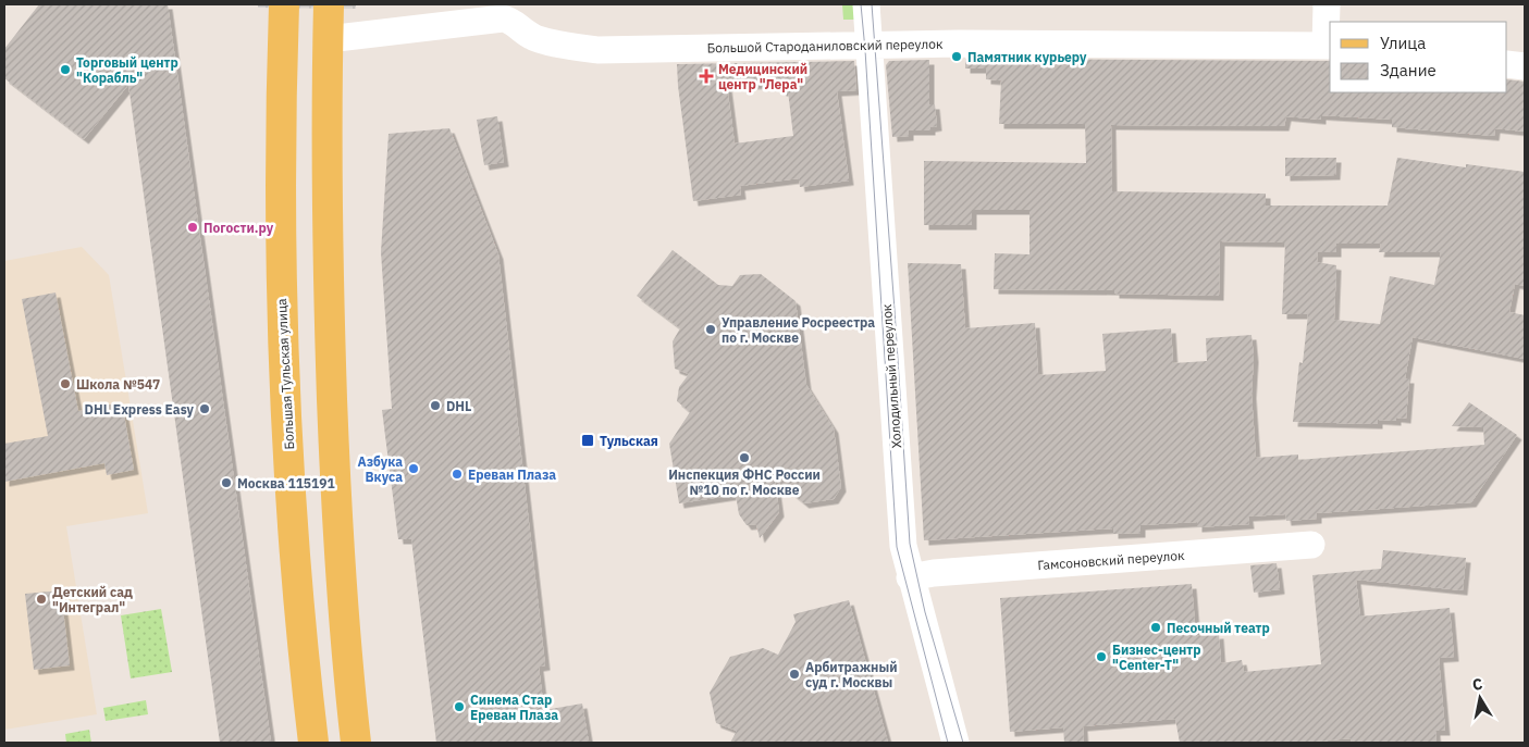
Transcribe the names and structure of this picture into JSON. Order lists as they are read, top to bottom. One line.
{"streets":{"main road":["Большая Тульская улица"],"street":["Большой Староданиловский переулок","Холодильный переулок","Гамсоновский переулок"]},"crossings":[["Большой Староданиловский переулок","Холодильный переулок"],["Холодильный переулок","Гамсоновский переулок"]],"places":{"other":["Памятник курьеру","Торговый центр \"Корабль\"","Погости.ру","Управление Росреестра по г. Москве","Школа №547","DHL","DHL Express Easy","Инспекция ФНС России №10 по г. Москве","Азбука Вкуса","Ереван Плаза","Москва 115191","Детский сад \"Интеграл\"","Песочный театр","Бизнес-центр \"Center-T\"","Арбитражный суд г. Москвы","Синема Стар Ереван Плаза"],"health":["Медицинский центр \"Лера\""],"transit":["Тульская"]},"legend":["Улица","Здание"],"north":"top"}
